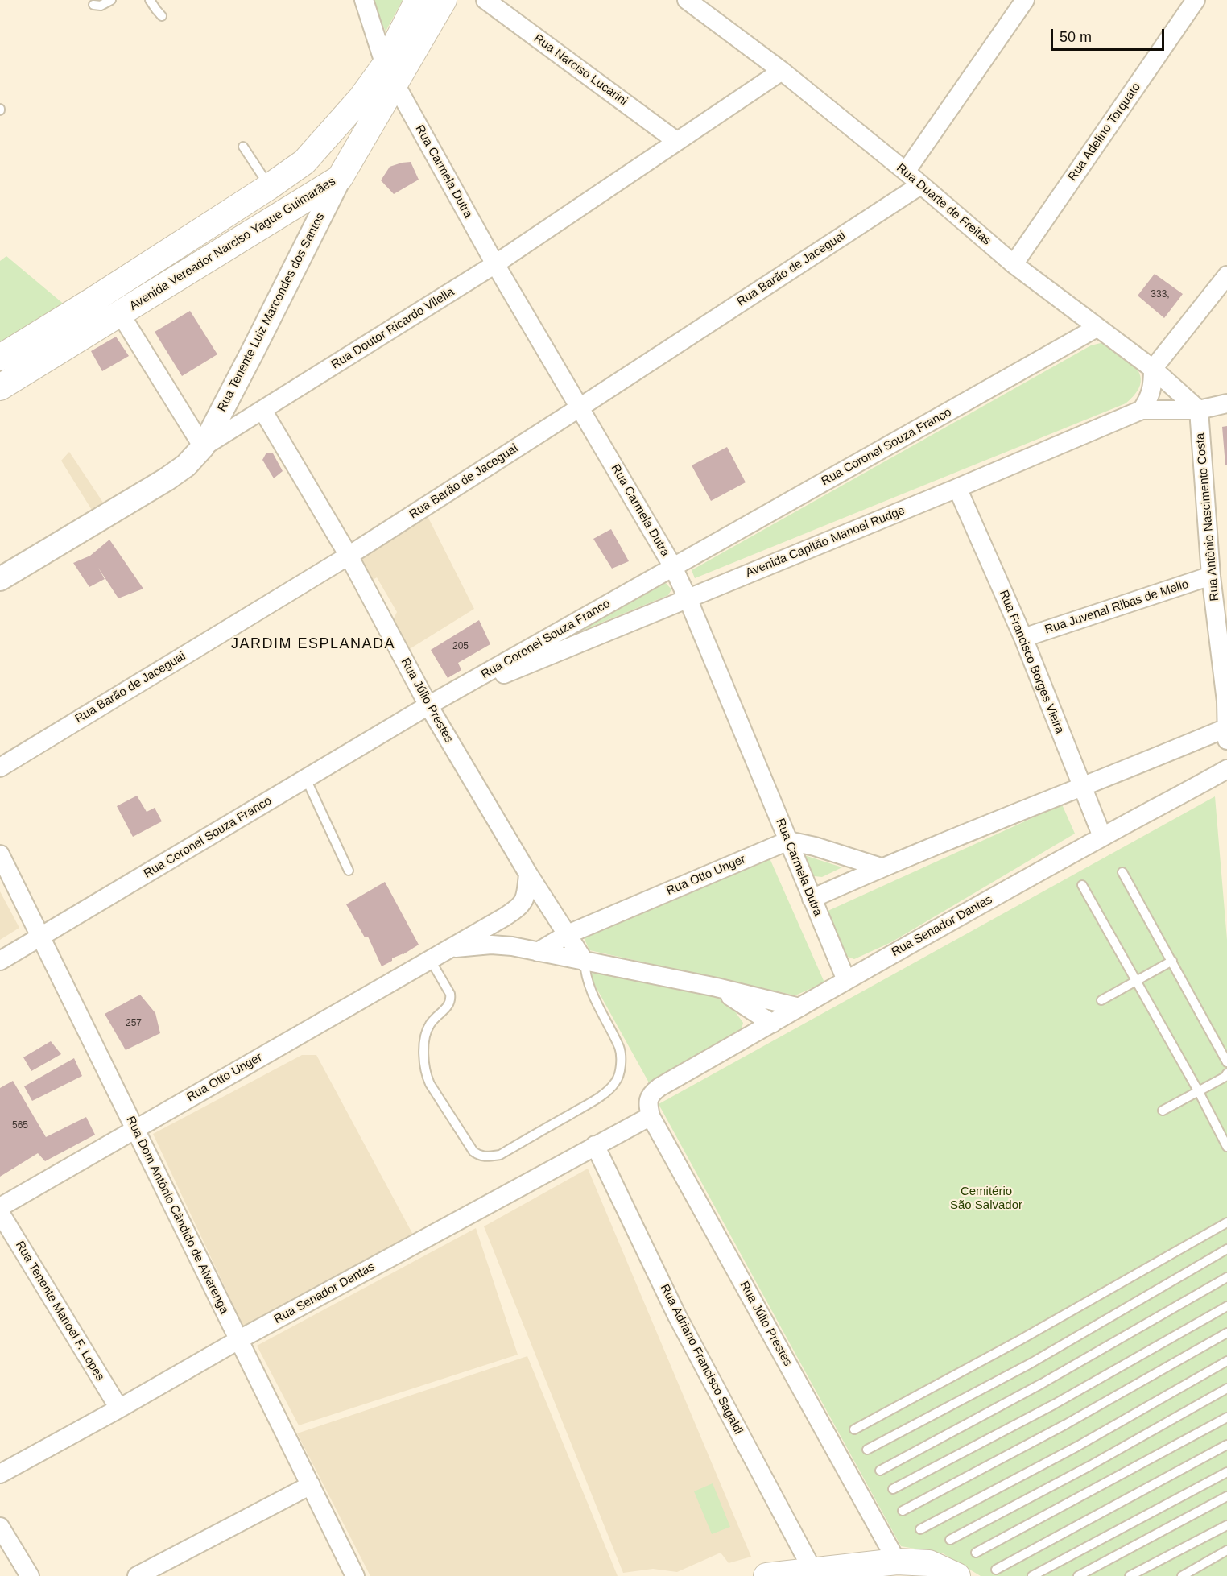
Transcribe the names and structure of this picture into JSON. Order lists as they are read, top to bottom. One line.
{"streets":{"main road":["Avenida Vereador Narciso Yague Guimarães"],"street":["Rua Narciso Lucarini","Rua Adelino Torquato","Rua Carmela Dutra","Rua Duarte de Freitas","Rua Barão de Jaceguai","Rua Tenente Luiz Marcondes dos Santos","Rua Doutor Ricardo Vilella","Rua Coronel Souza Franco","Rua Antônio Nascimento Costa","Avenida Capitão Manoel Rudge","Rua Juvenal Ribas de Mello","Rua Francisco Borges Vieira","Rua Júlio Prestes","Rua Otto Unger","Rua Senador Dantas","Rua Dom Antônio Cândido de Alvarenga","Rua Tenente Manoel F. Lopes","Rua Adriano Francisco Sagaldi"]},"crossings":[["Rua Narciso Lucarini","Rua Doutor Ricardo Vilella"],["Rua Adelino Torquato","Rua Duarte de Freitas"],["Rua Carmela Dutra","Avenida Vereador Narciso Yague Guimarães"],["Rua Carmela Dutra","Rua Barão de Jaceguai"],["Rua Carmela Dutra","Rua Doutor Ricardo Vilella"],["Rua Carmela Dutra","Rua Coronel Souza Franco"],["Rua Carmela Dutra","Avenida Capitão Manoel Rudge"],["Rua Carmela Dutra","Rua Otto Unger"],["Rua Carmela Dutra","Rua Senador Dantas"],["Rua Duarte de Freitas","Rua Barão de Jaceguai"],["Rua Duarte de Freitas","Rua Doutor Ricardo Vilella"],["Rua Duarte de Freitas","Rua Coronel Souza Franco"],["Rua Duarte de Freitas","Rua Antônio Nascimento Costa"],["Rua Duarte de Freitas","Avenida Capitão Manoel Rudge"],["Avenida Vereador Narciso Yague Guimarães","Rua Tenente Luiz Marcondes dos Santos"],["Rua Barão de Jaceguai","Rua Júlio Prestes"],["Rua Tenente Luiz Marcondes dos Santos","Rua Doutor Ricardo Vilella"],["Rua Doutor Ricardo Vilella","Rua Júlio Prestes"],["Rua Coronel Souza Franco","Avenida Capitão Manoel Rudge"],["Rua Coronel Souza Franco","Rua Júlio Prestes"],["Rua Coronel Souza Franco","Rua Dom Antônio Cândido de Alvarenga"],["Rua Antônio Nascimento Costa","Avenida Capitão Manoel Rudge"],["Rua Antônio Nascimento Costa","Rua Juvenal Ribas de Mello"],["Avenida Capitão Manoel Rudge","Rua Francisco Borges Vieira"],["Avenida Capitão Manoel Rudge","Rua Júlio Prestes"],["Rua Juvenal Ribas de Mello","Rua Francisco Borges Vieira"],["Rua Francisco Borges Vieira","Rua Senador Dantas"],["Rua Júlio Prestes","Rua Otto Unger"],["Rua Júlio Prestes","Rua Senador Dantas"],["Rua Otto Unger","Rua Senador Dantas"],["Rua Otto Unger","Rua Dom Antônio Cândido de Alvarenga"],["Rua Senador Dantas","Rua Dom Antônio Cândido de Alvarenga"],["Rua Senador Dantas","Rua Tenente Manoel F. Lopes"],["Rua Senador Dantas","Rua Adriano Francisco Sagaldi"]],"districts":["JARDIM ESPLANADA"],"parks":["Cemitério São Salvador"],"house_numbers":["333,","205","257","565"],"scale_bar":"50 m"}
